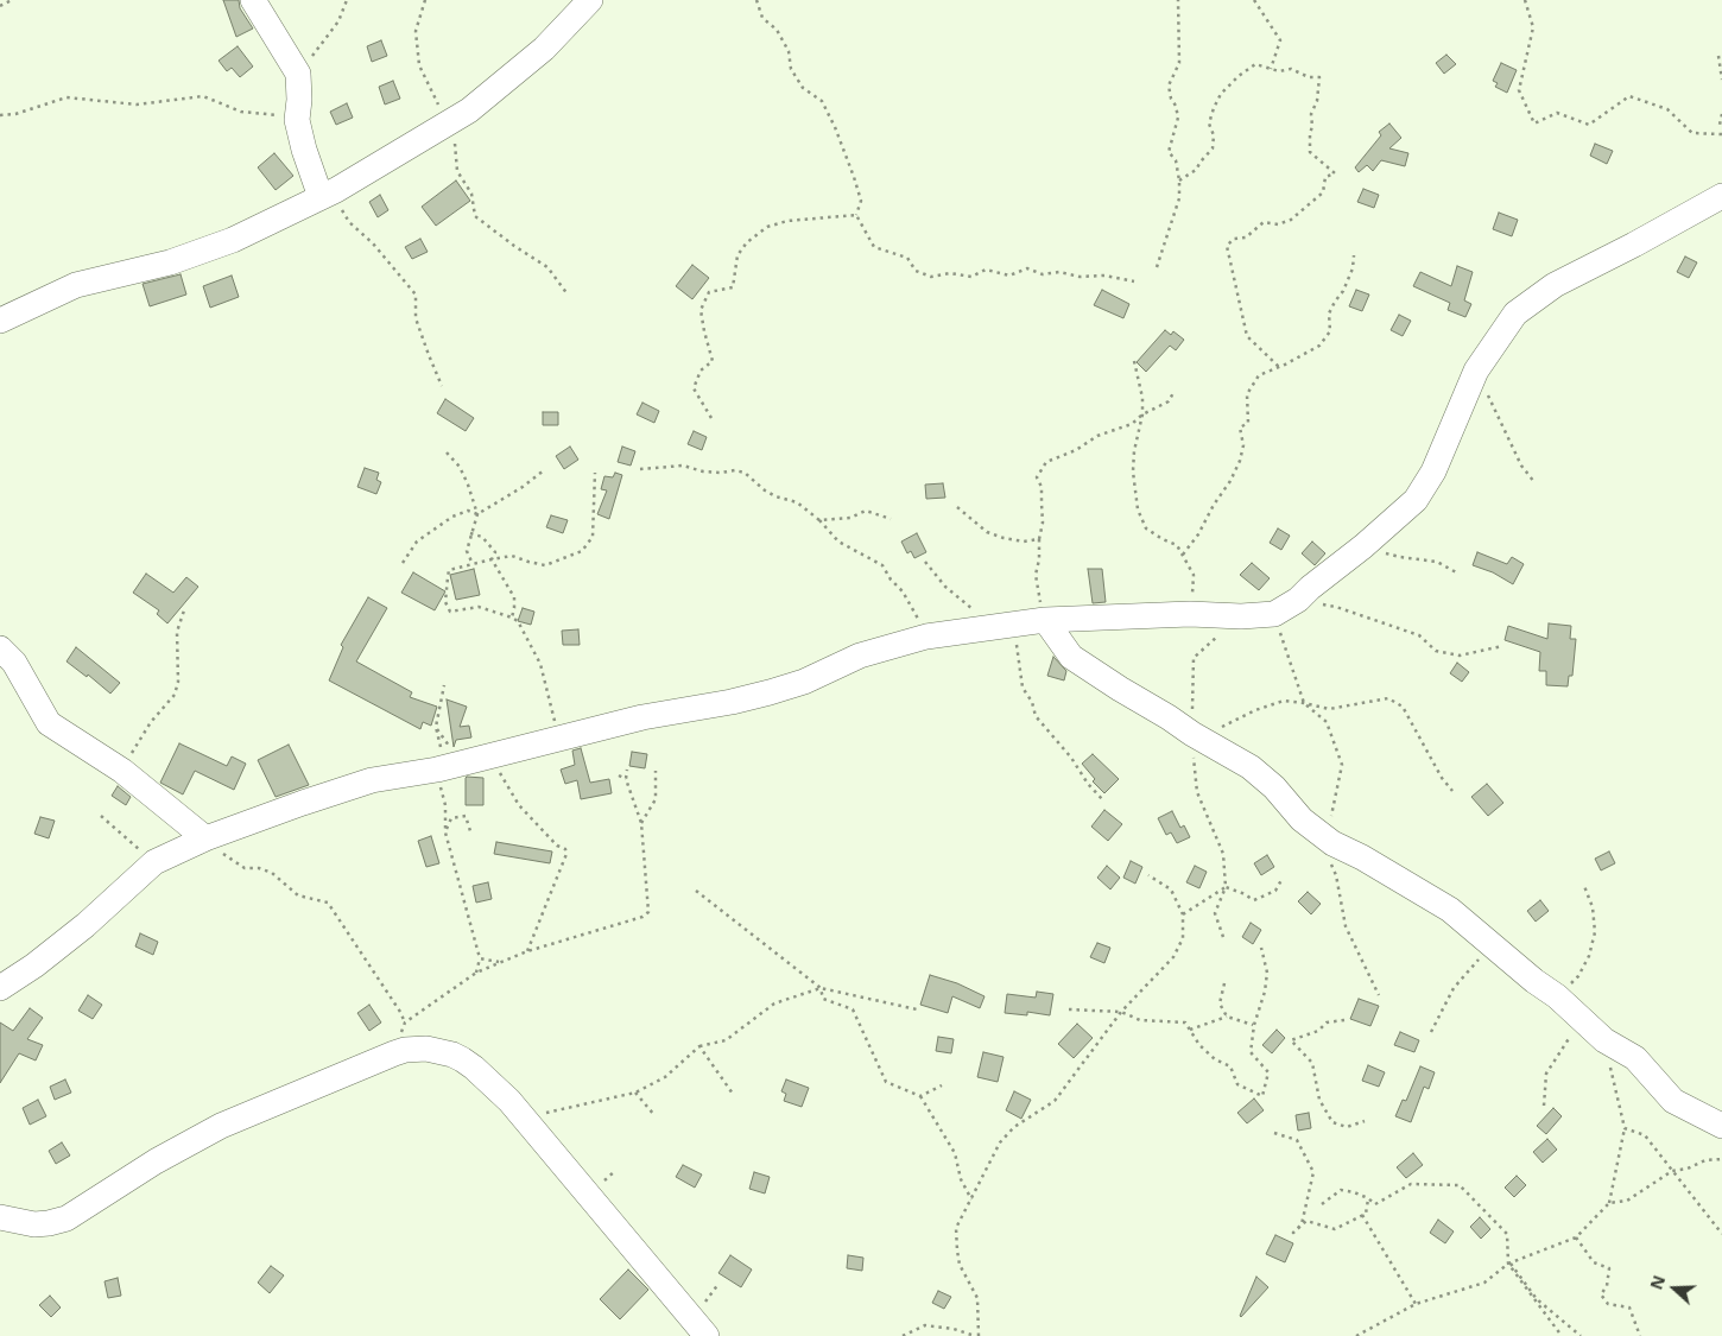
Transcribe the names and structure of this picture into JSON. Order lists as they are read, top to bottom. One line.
{"north":"left"}
